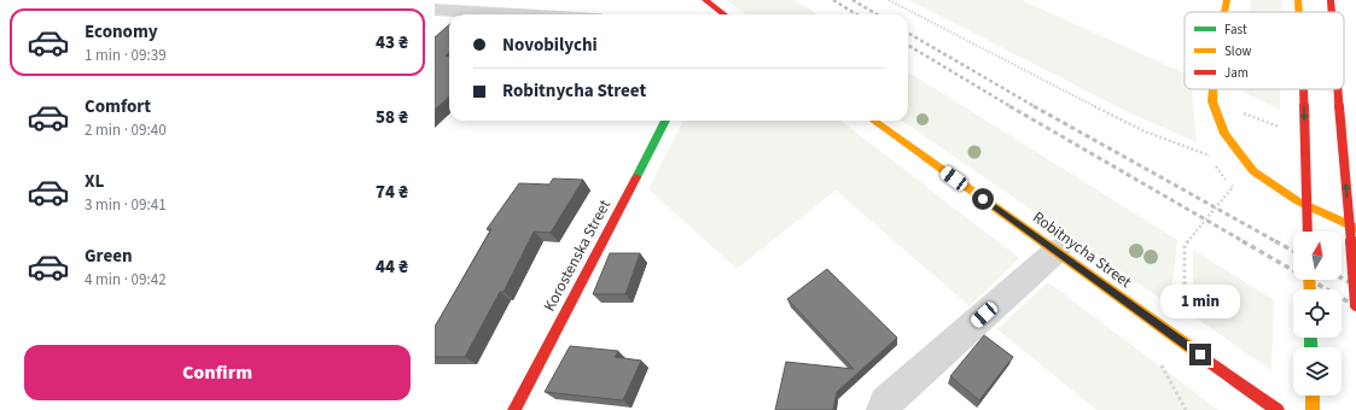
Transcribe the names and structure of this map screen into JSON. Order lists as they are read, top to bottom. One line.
{"streets":{"main road":["Robitnycha Street","Korostenska Street"]},"legend":["Fast","Slow","Jam"],"north":"top","page":{"list":[{"name":"Economy","note":"1 min · 09:39","value":"43 ₴"},{"name":"Comfort","note":"2 min · 09:40","value":"58 ₴"},{"name":"XL","note":"3 min · 09:41","value":"74 ₴"},{"name":"Green","note":"4 min · 09:42","value":"44 ₴"}],"banner":["Novobilychi","Robitnycha Street"],"bubble":"1 min","buttons":"Confirm"}}
